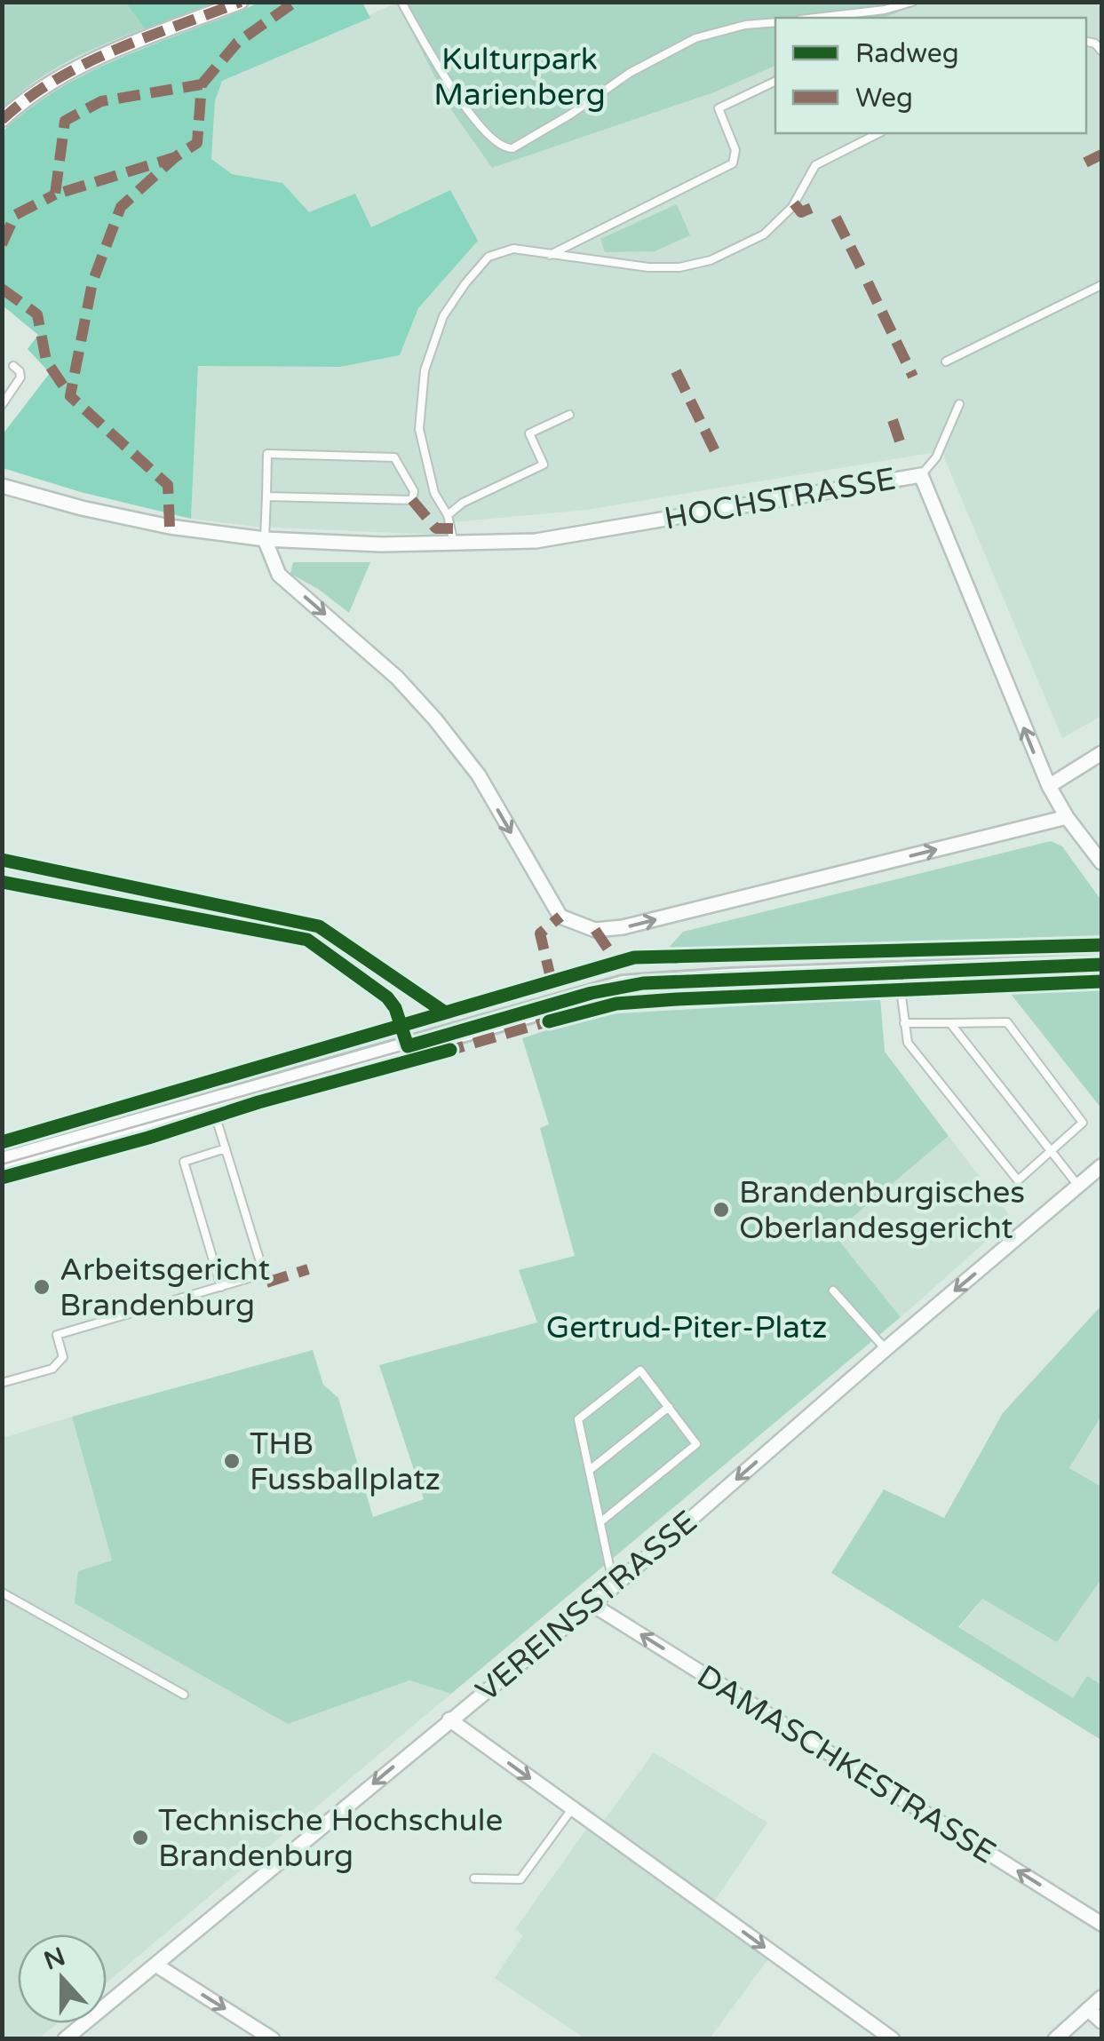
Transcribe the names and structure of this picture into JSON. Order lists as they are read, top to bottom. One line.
{"streets":{"street":["HOCHSTRASSE","VEREINSSTRASSE","DAMASCHKESTRASSE"]},"crossings":[["VEREINSSTRASSE","DAMASCHKESTRASSE"]],"one_way":["VEREINSSTRASSE","DAMASCHKESTRASSE"],"parks":["Kulturpark Marienberg","Gertrud-Piter-Platz"],"places":["Brandenburgisches Oberlandesgericht","Arbeitsgericht Brandenburg","THB Fussballplatz","Technische Hochschule Brandenburg"],"legend":["Radweg","Weg"],"north":"top"}
